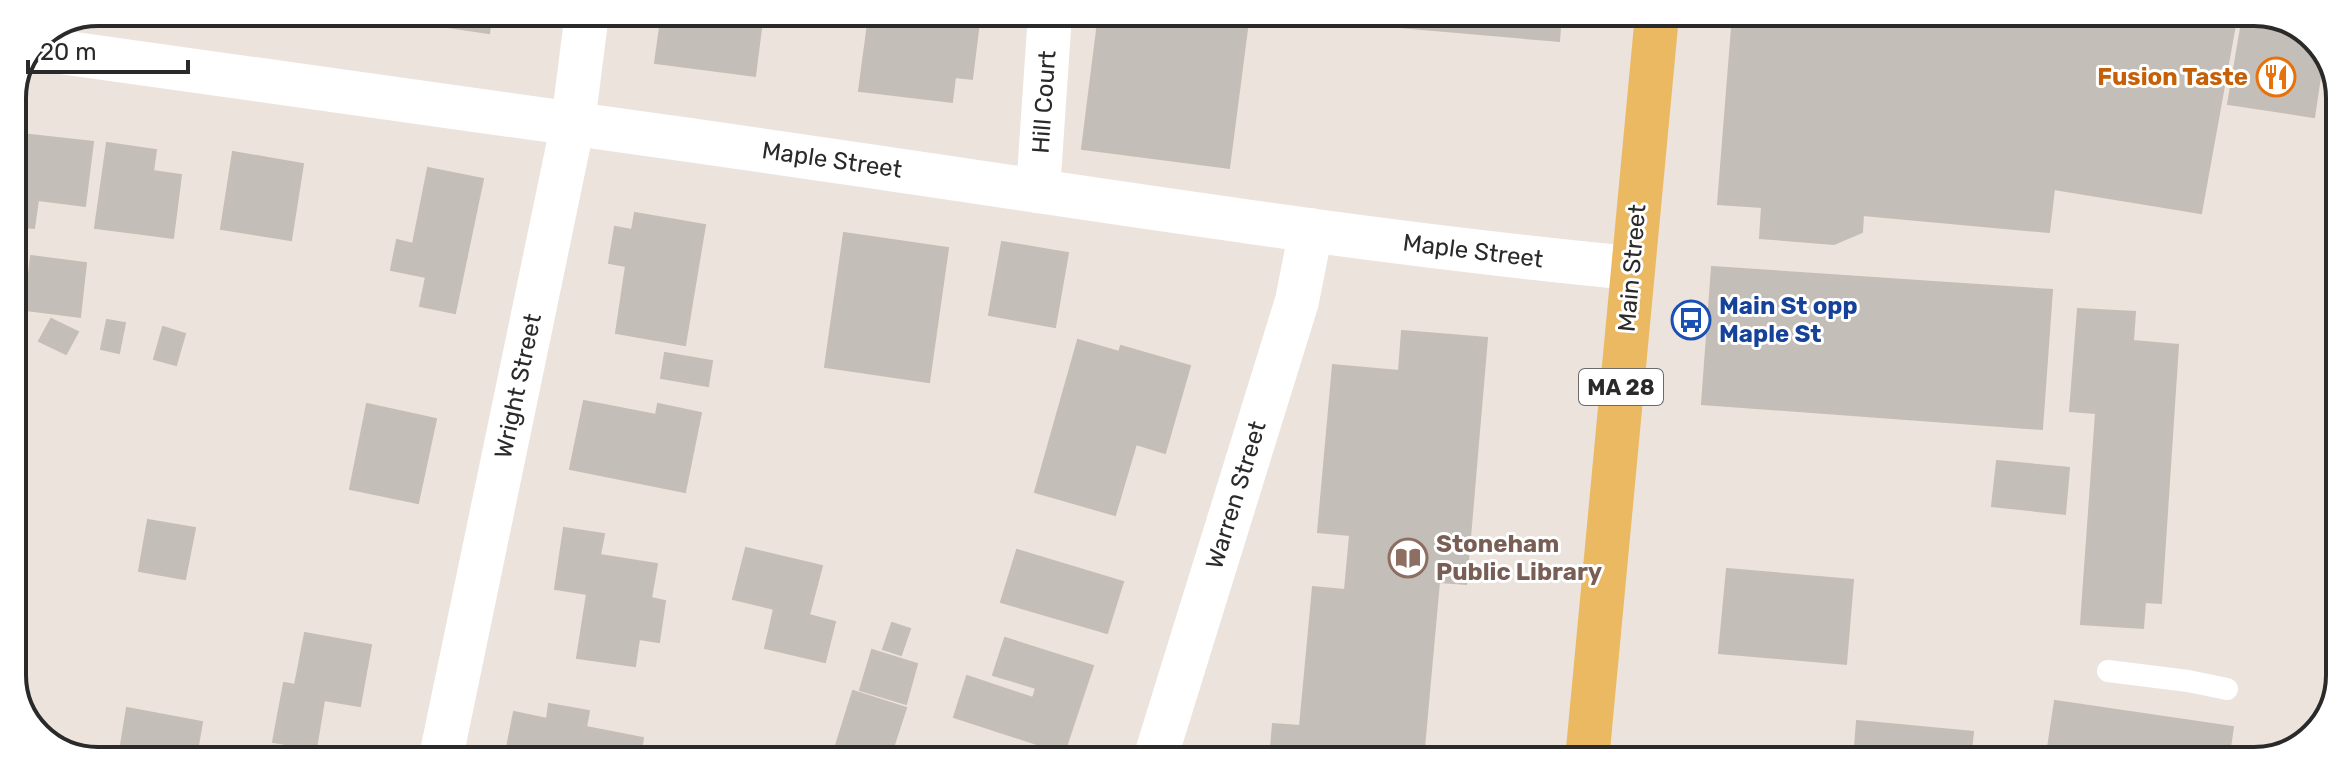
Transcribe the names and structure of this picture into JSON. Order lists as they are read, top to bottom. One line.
{"streets":{"main road":["Main Street","MA 28"],"street":["Hill Court","Maple Street","Wright Street","Warren Street"]},"crossings":[["Hill Court","Maple Street"],["Maple Street","Main Street"],["Maple Street","Wright Street"],["Maple Street","Warren Street"]],"places":{"restaurant":["Fusion Taste"],"bus stop":["Main St opp Maple St"],"library":["Stoneham Public Library"]},"scale_bar":"20 m"}
